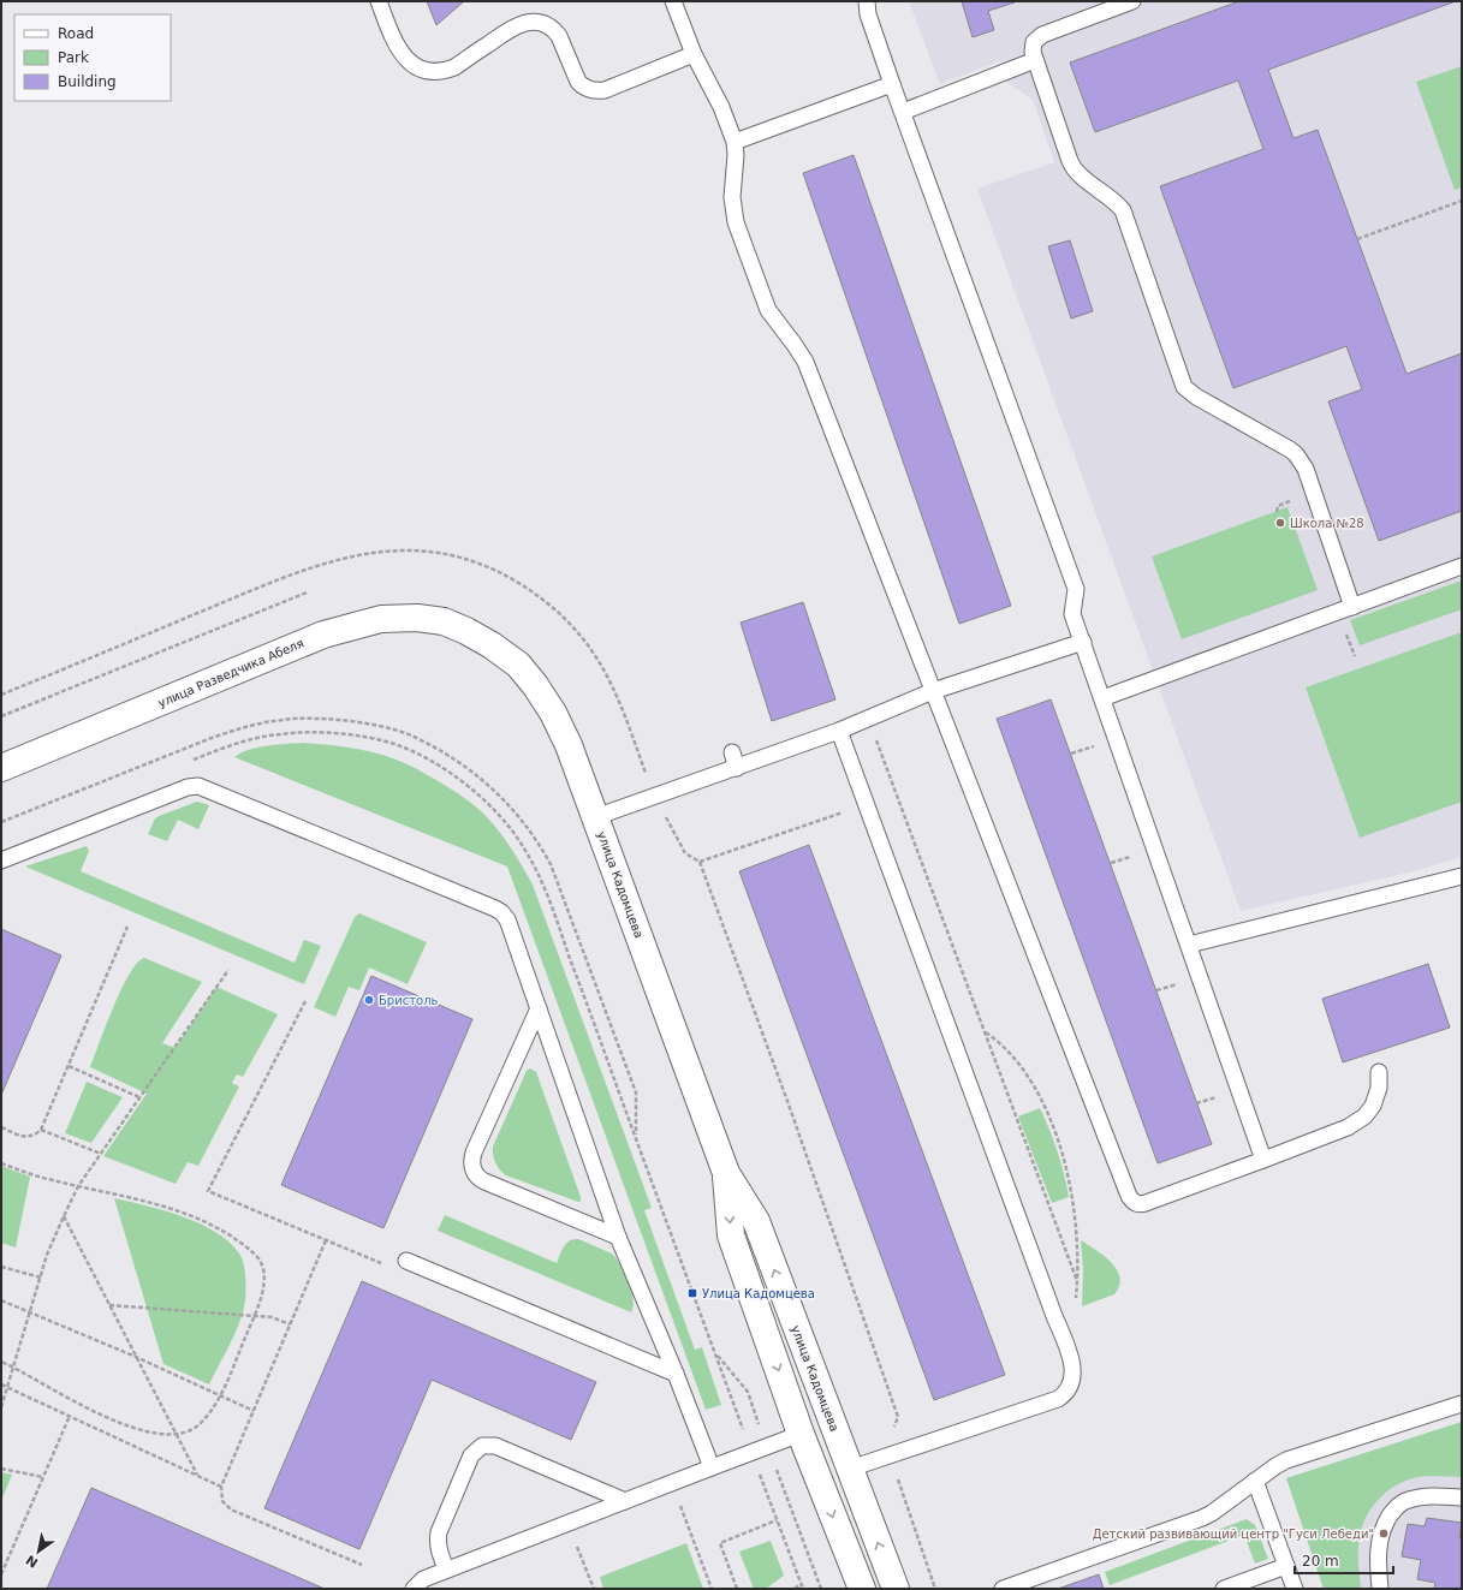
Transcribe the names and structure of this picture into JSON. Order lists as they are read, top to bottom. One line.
{"streets":{"street":["улица Разведчика Абеля","улица Кадомцева"]},"crossings":[["улица Разведчика Абеля","улица Кадомцева"]],"places":{"other":["Школа №28","Бристоль","Детский развивающий центр \"Гуси Лебеди\""],"transit":["Улица Кадомцева"]},"legend":["Road","Park","Building"],"scale_bar":"20 m","north":"bottom left"}
